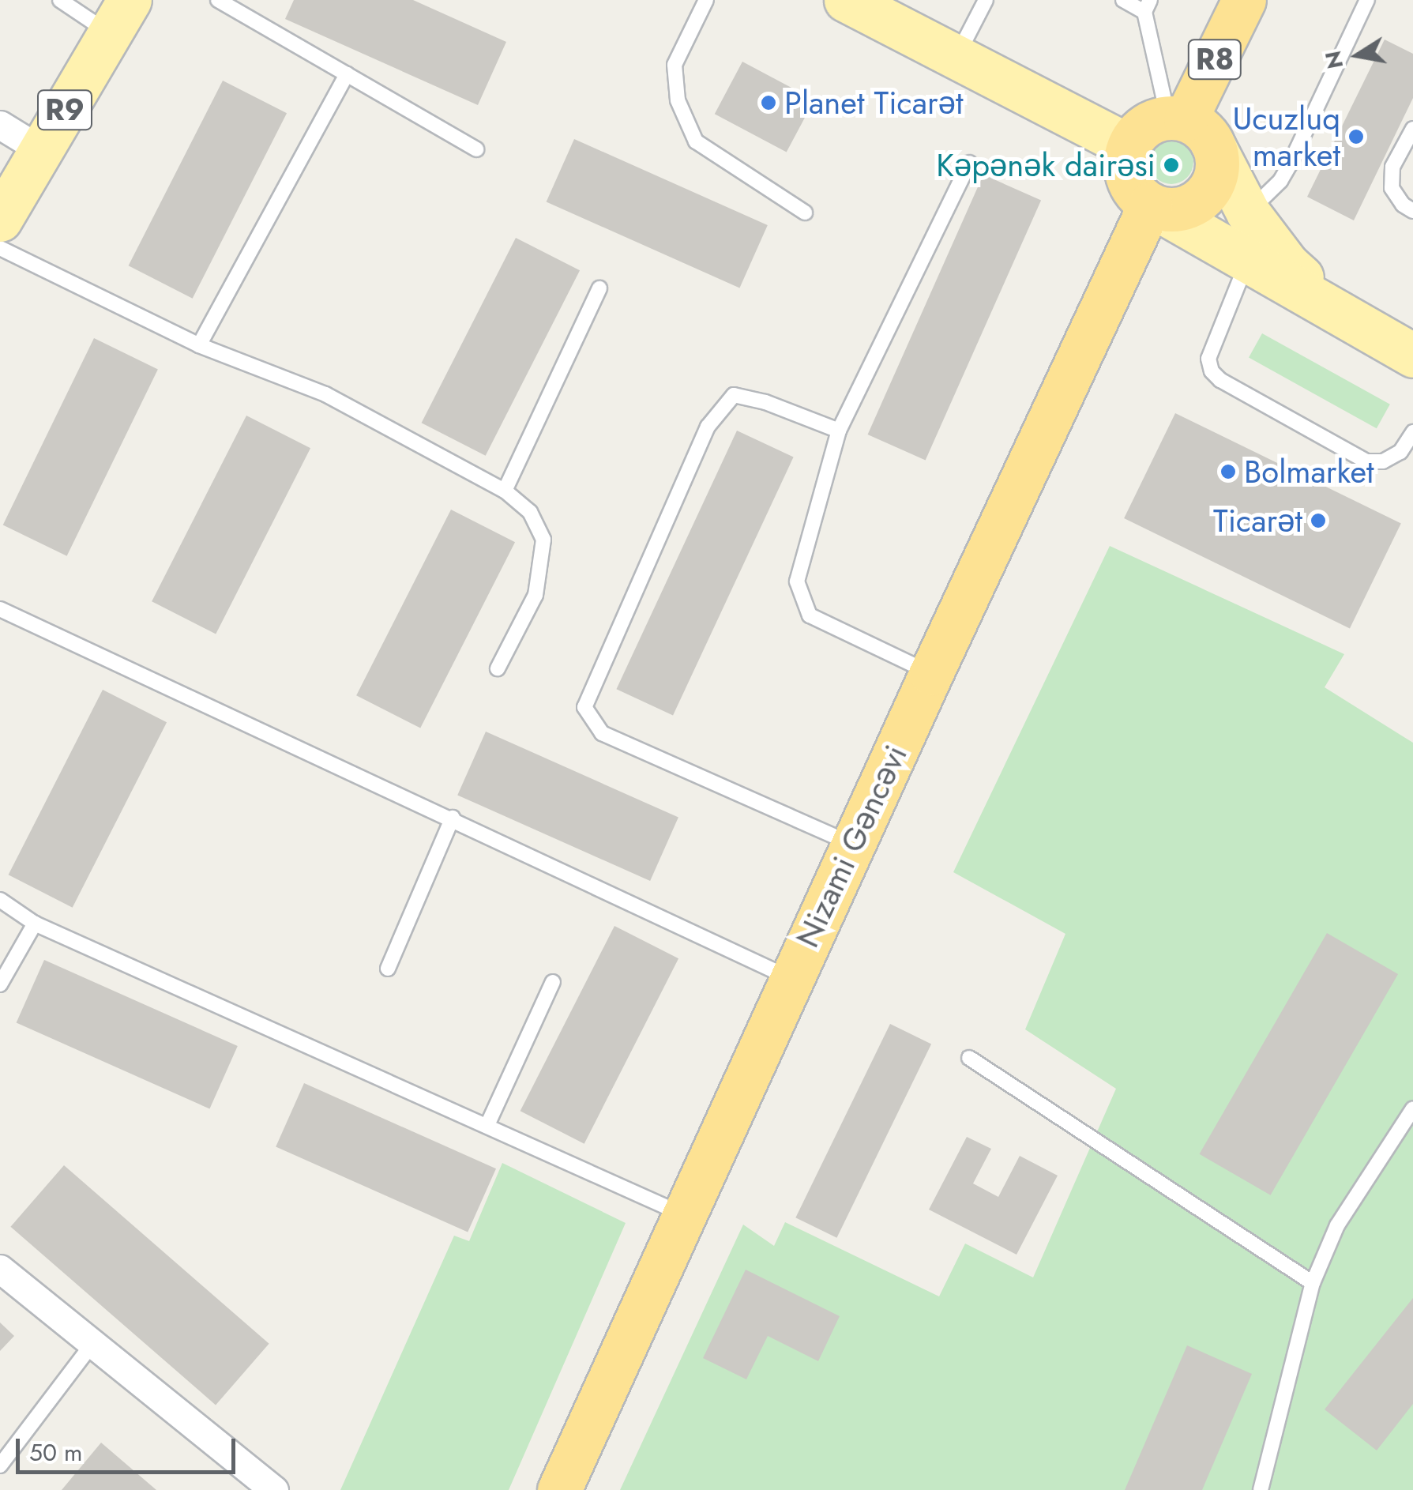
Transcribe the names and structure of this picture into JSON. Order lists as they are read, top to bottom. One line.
{"streets":{"highway":["R8","Nizami Gəncəvi"],"main road":["R9"]},"places":["Planet Ticarət","Ucuzluq market","Kəpənək dairəsi","Bolmarket","Ticarət"],"scale_bar":"50 m","north":"left"}
